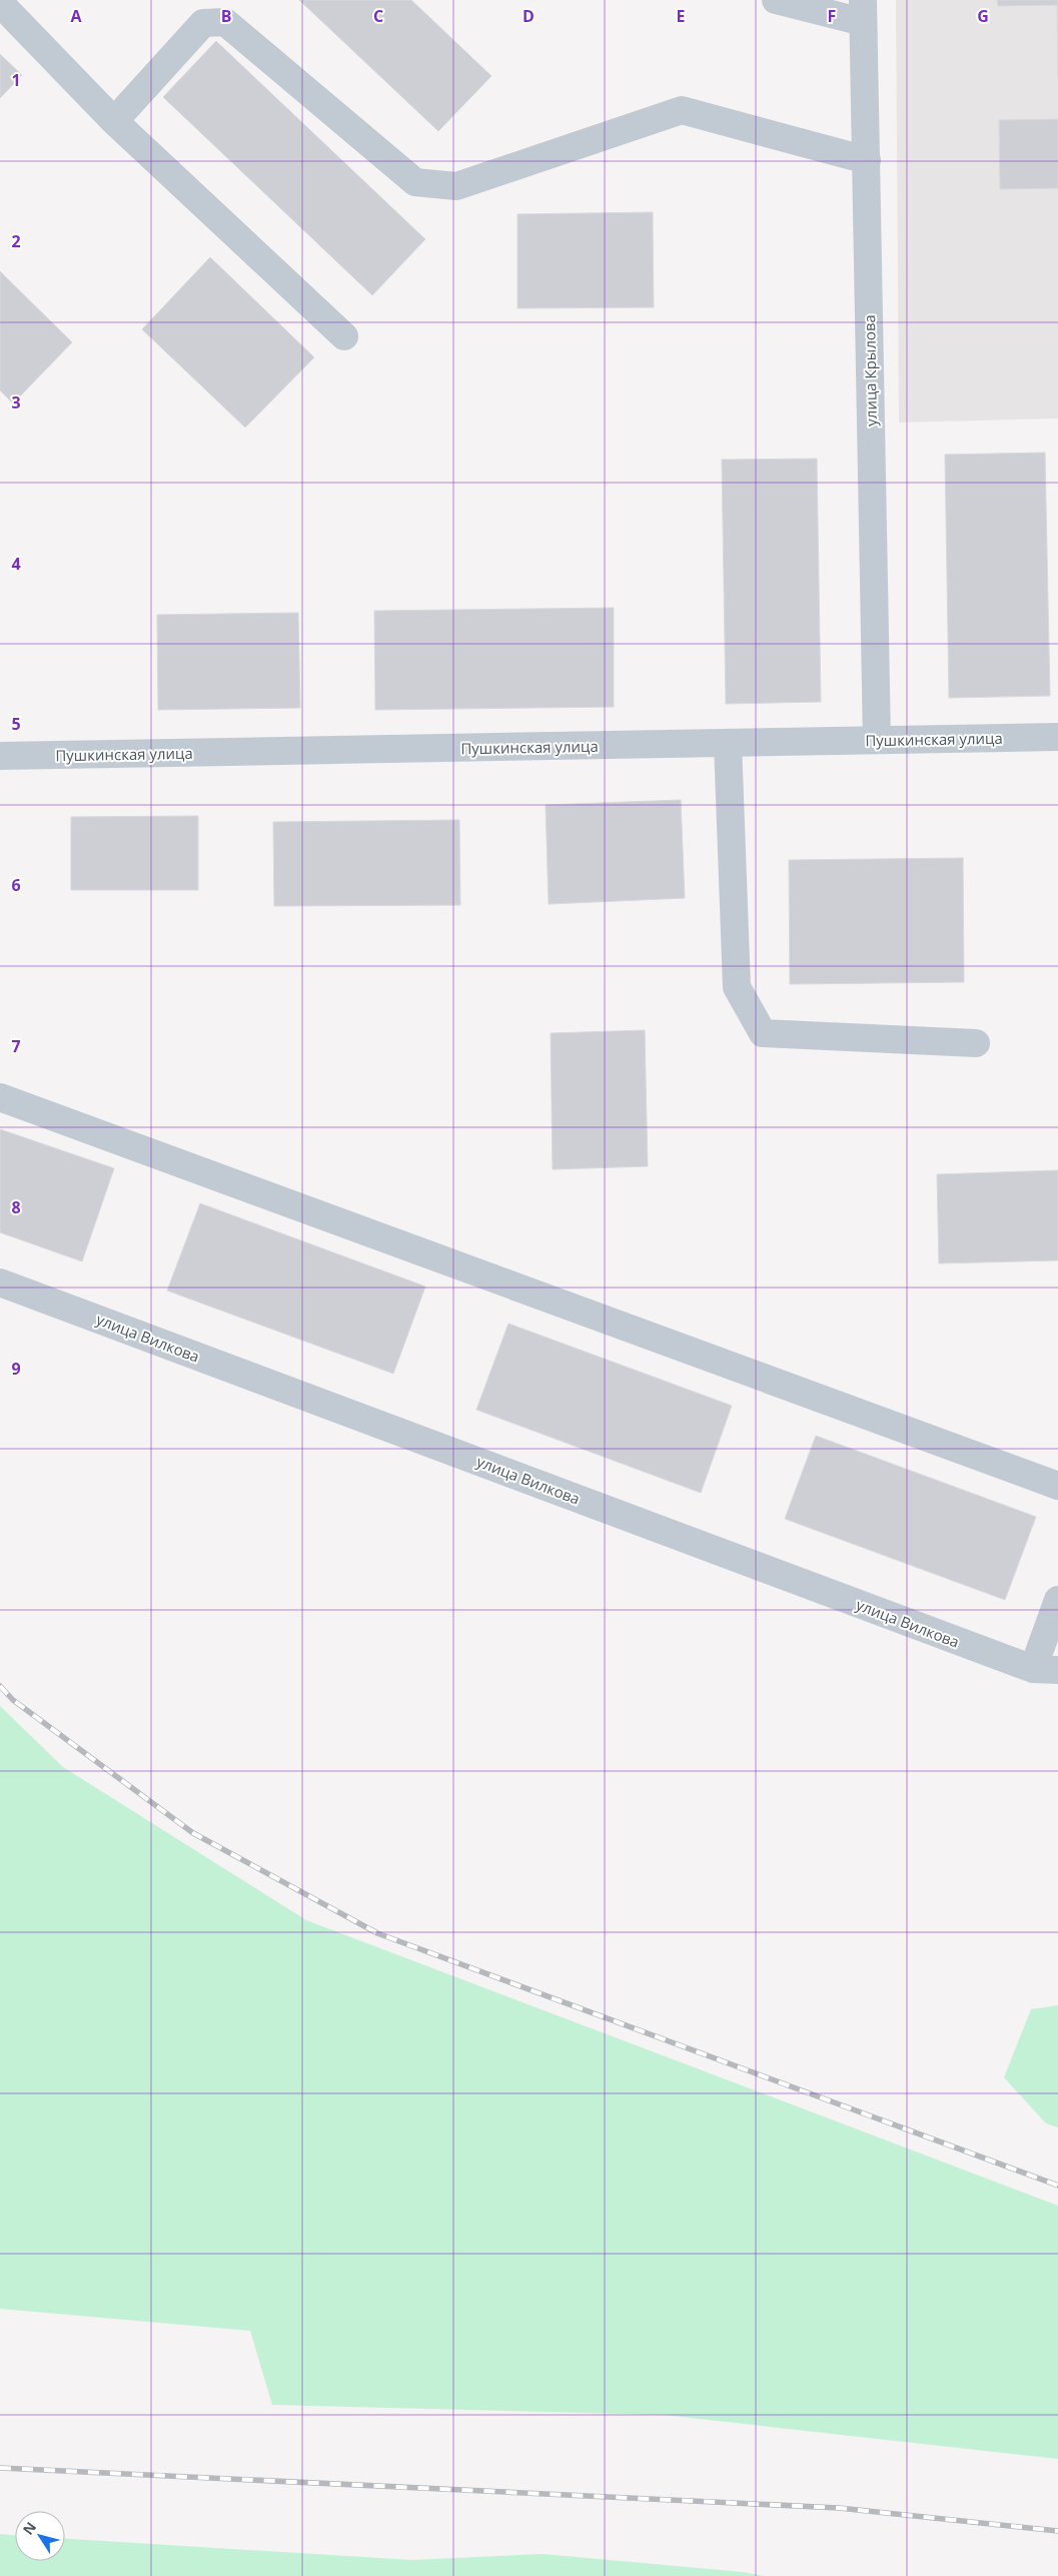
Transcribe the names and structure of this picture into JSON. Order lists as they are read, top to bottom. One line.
{"streets":{"street":["улица Крылова","Пушкинская улица","улица Вилкова"]},"crossings":[["улица Крылова","Пушкинская улица"]],"north":"top left","grid":{"columns":["A","B","C","D","E","F","G"],"rows":["1","2","3","4","5","6","7","8","9"]}}
